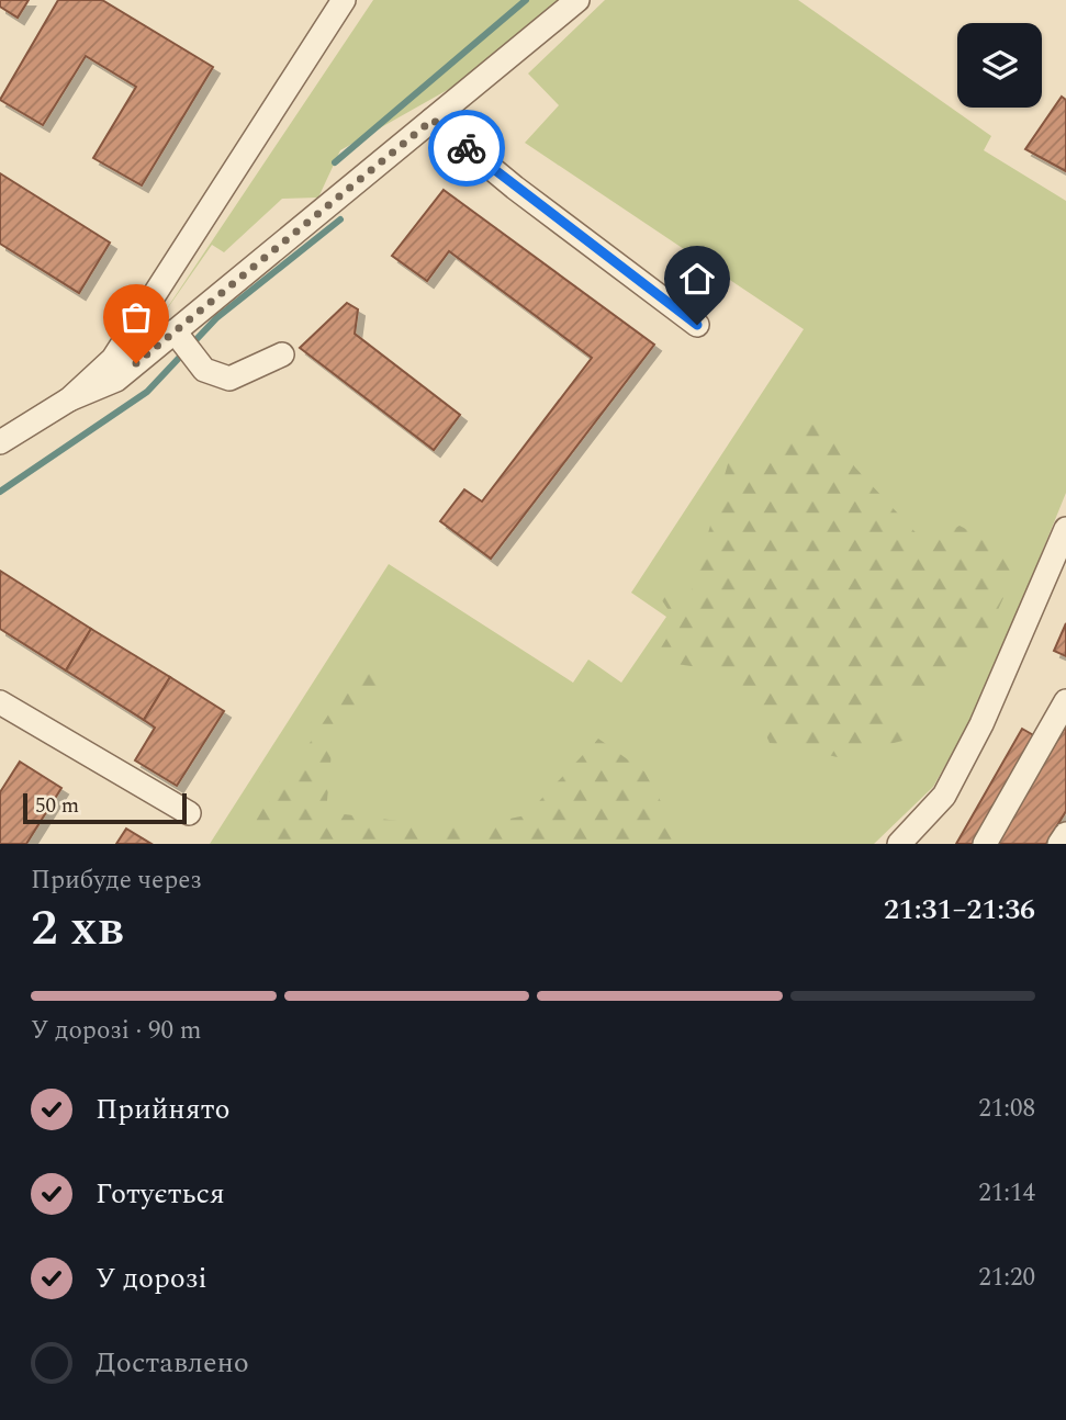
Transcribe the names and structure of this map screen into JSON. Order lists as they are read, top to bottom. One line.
{"scale_bar":"50 m","page":{"scale":"50 m","heading":["2 хв","Прибуде через","21:31–21:36"],"bar":"У дорозі · 90 m","list":[["Прийнято","21:08"],["Готується","21:14"],["У дорозі","21:20"],"Доставлено"]}}
